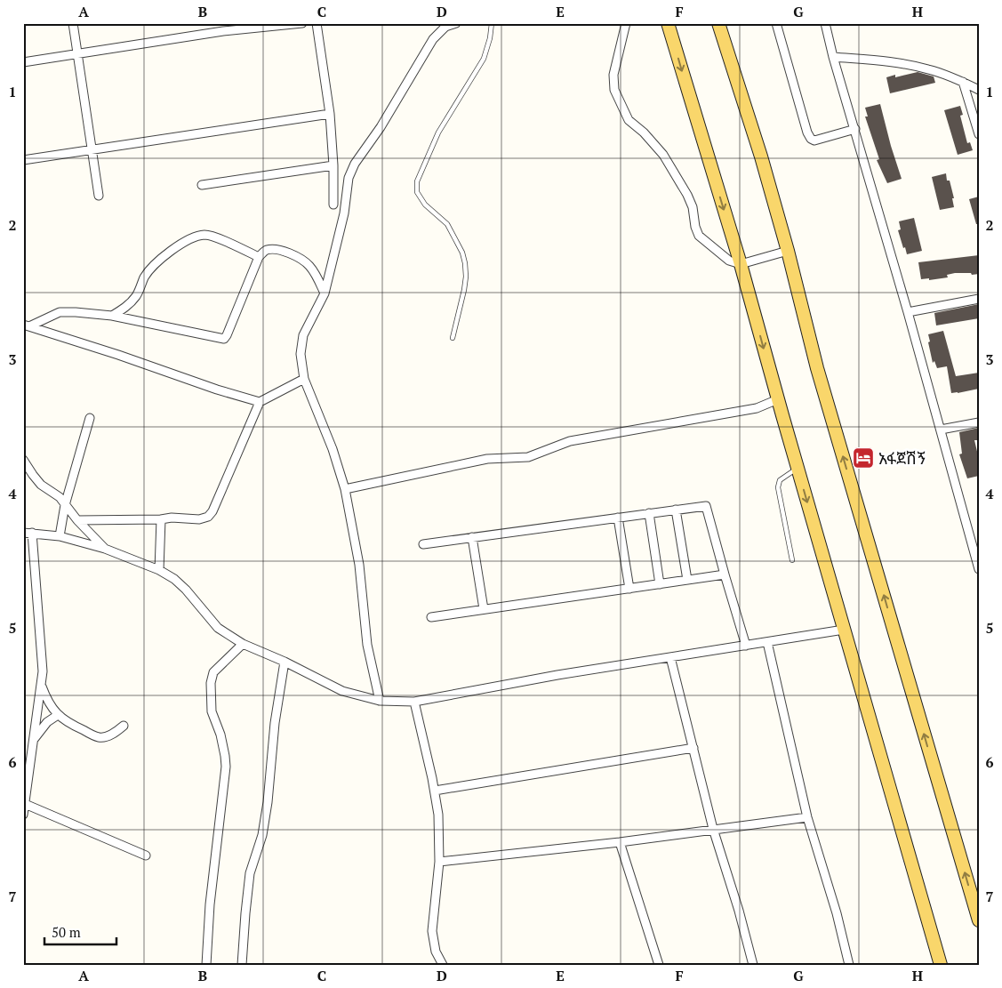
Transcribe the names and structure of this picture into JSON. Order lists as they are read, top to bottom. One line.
{"places":{"hotel":["አፋጀሽኝ"]},"scale_bar":"50 m","grid":{"columns":["A","B","C","D","E","F","G","H"],"rows":["1","2","3","4","5","6","7"]}}
